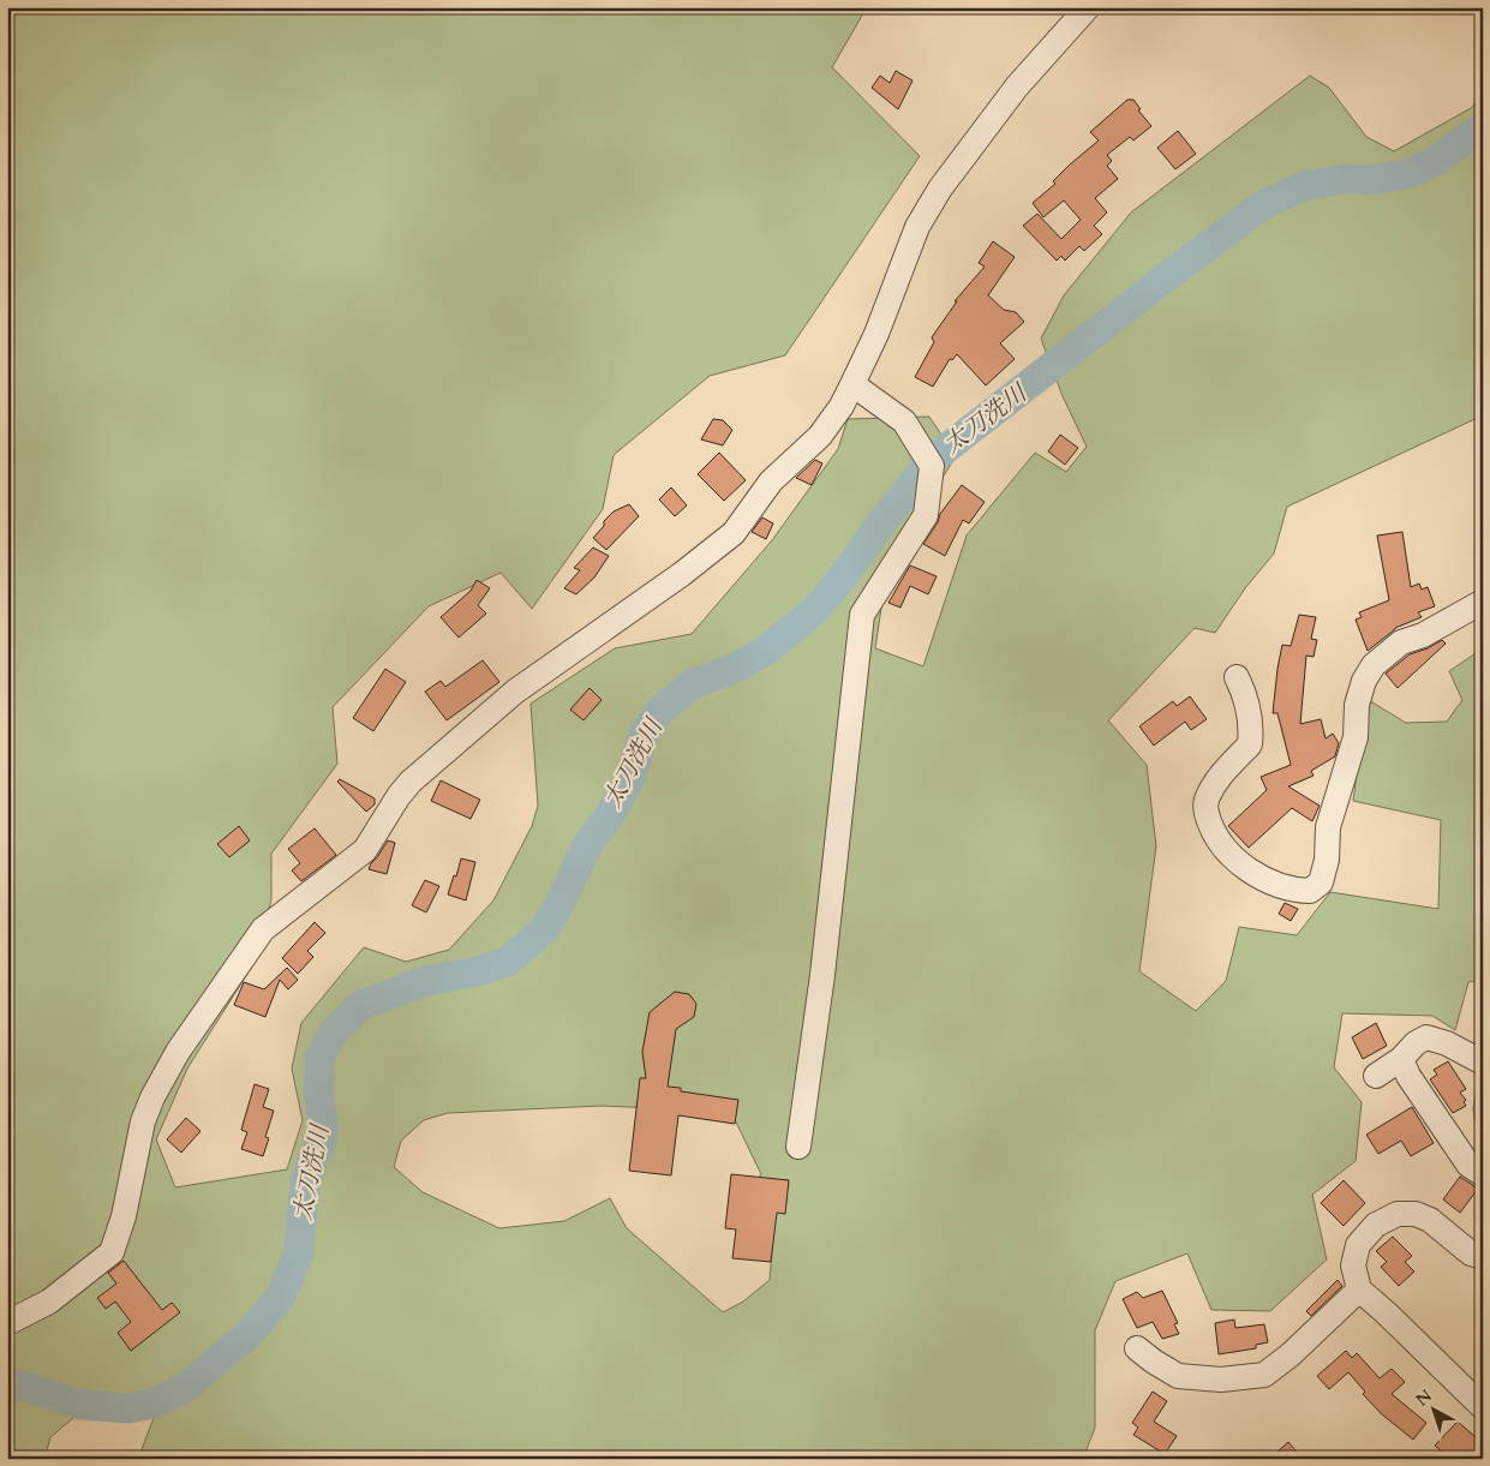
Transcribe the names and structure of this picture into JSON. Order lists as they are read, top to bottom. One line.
{"water":["太刀洗川"],"north":"top left"}
